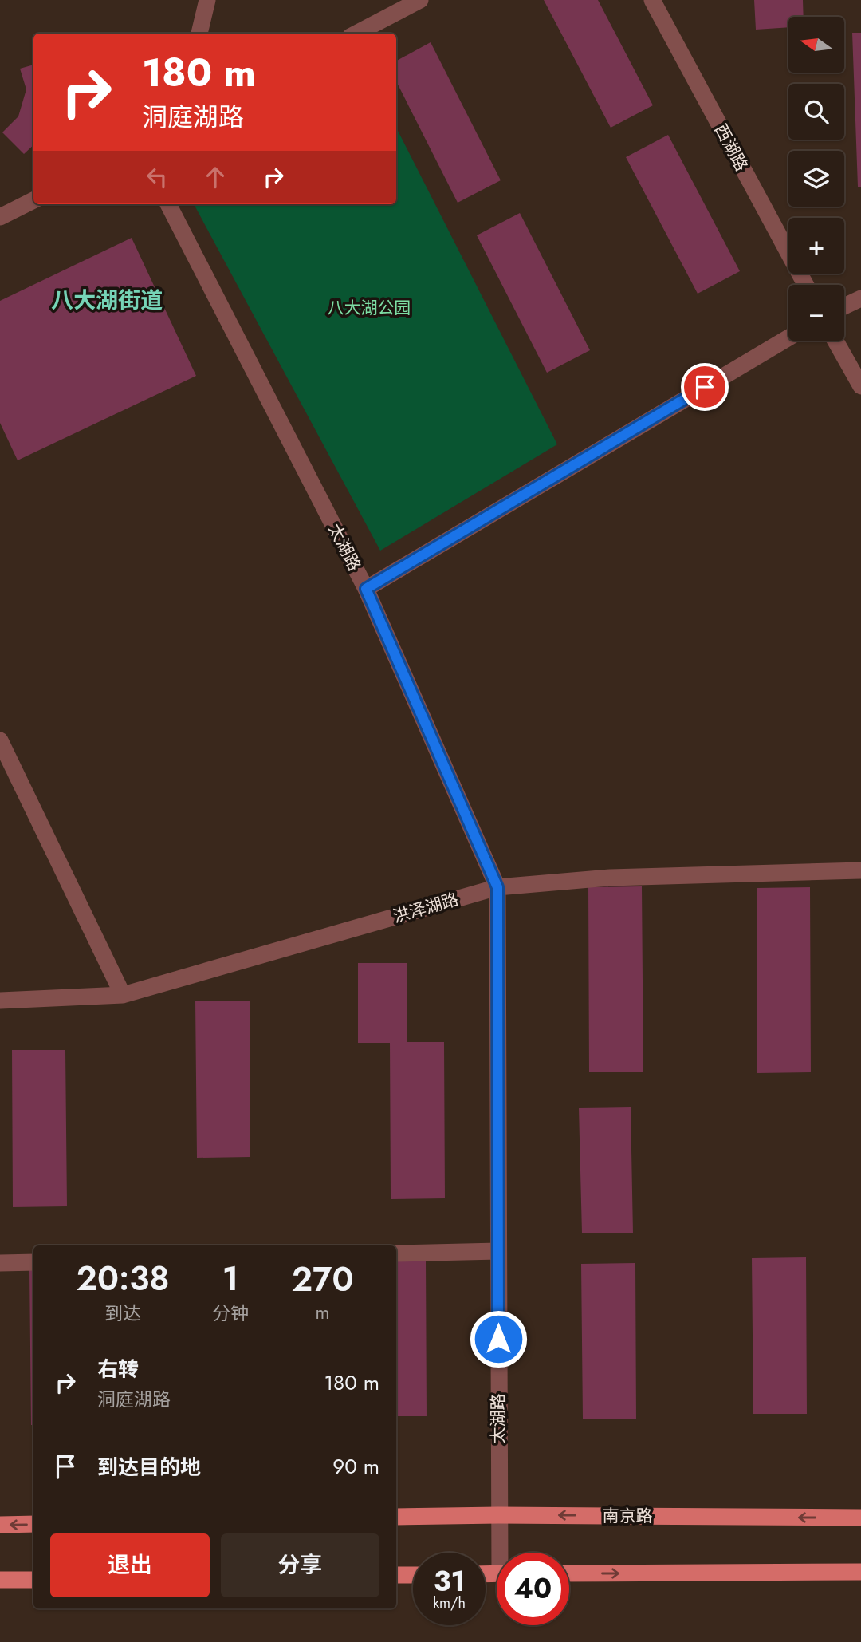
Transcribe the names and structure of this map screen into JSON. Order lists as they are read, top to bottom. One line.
{"streets":{"main road":["南京路"],"street":["西湖路","太湖路","洪泽湖路"]},"crossings":[["太湖路","洪泽湖路"],["太湖路","南京路"]],"districts":["八大湖街道"],"parks":["八大湖公园"],"north":"left","page":{"map_buttons":["+","−"],"turn":["180 m","洞庭湖路"],"eta":["20:38","到达","1","分钟","270","m"],"list":[{"name":"右转","note":"洞庭湖路","value":"180 m"},{"name":"到达目的地","value":"90 m"}],"buttons":["退出","分享"],"speed":"31 km/h","limit":"40"}}
